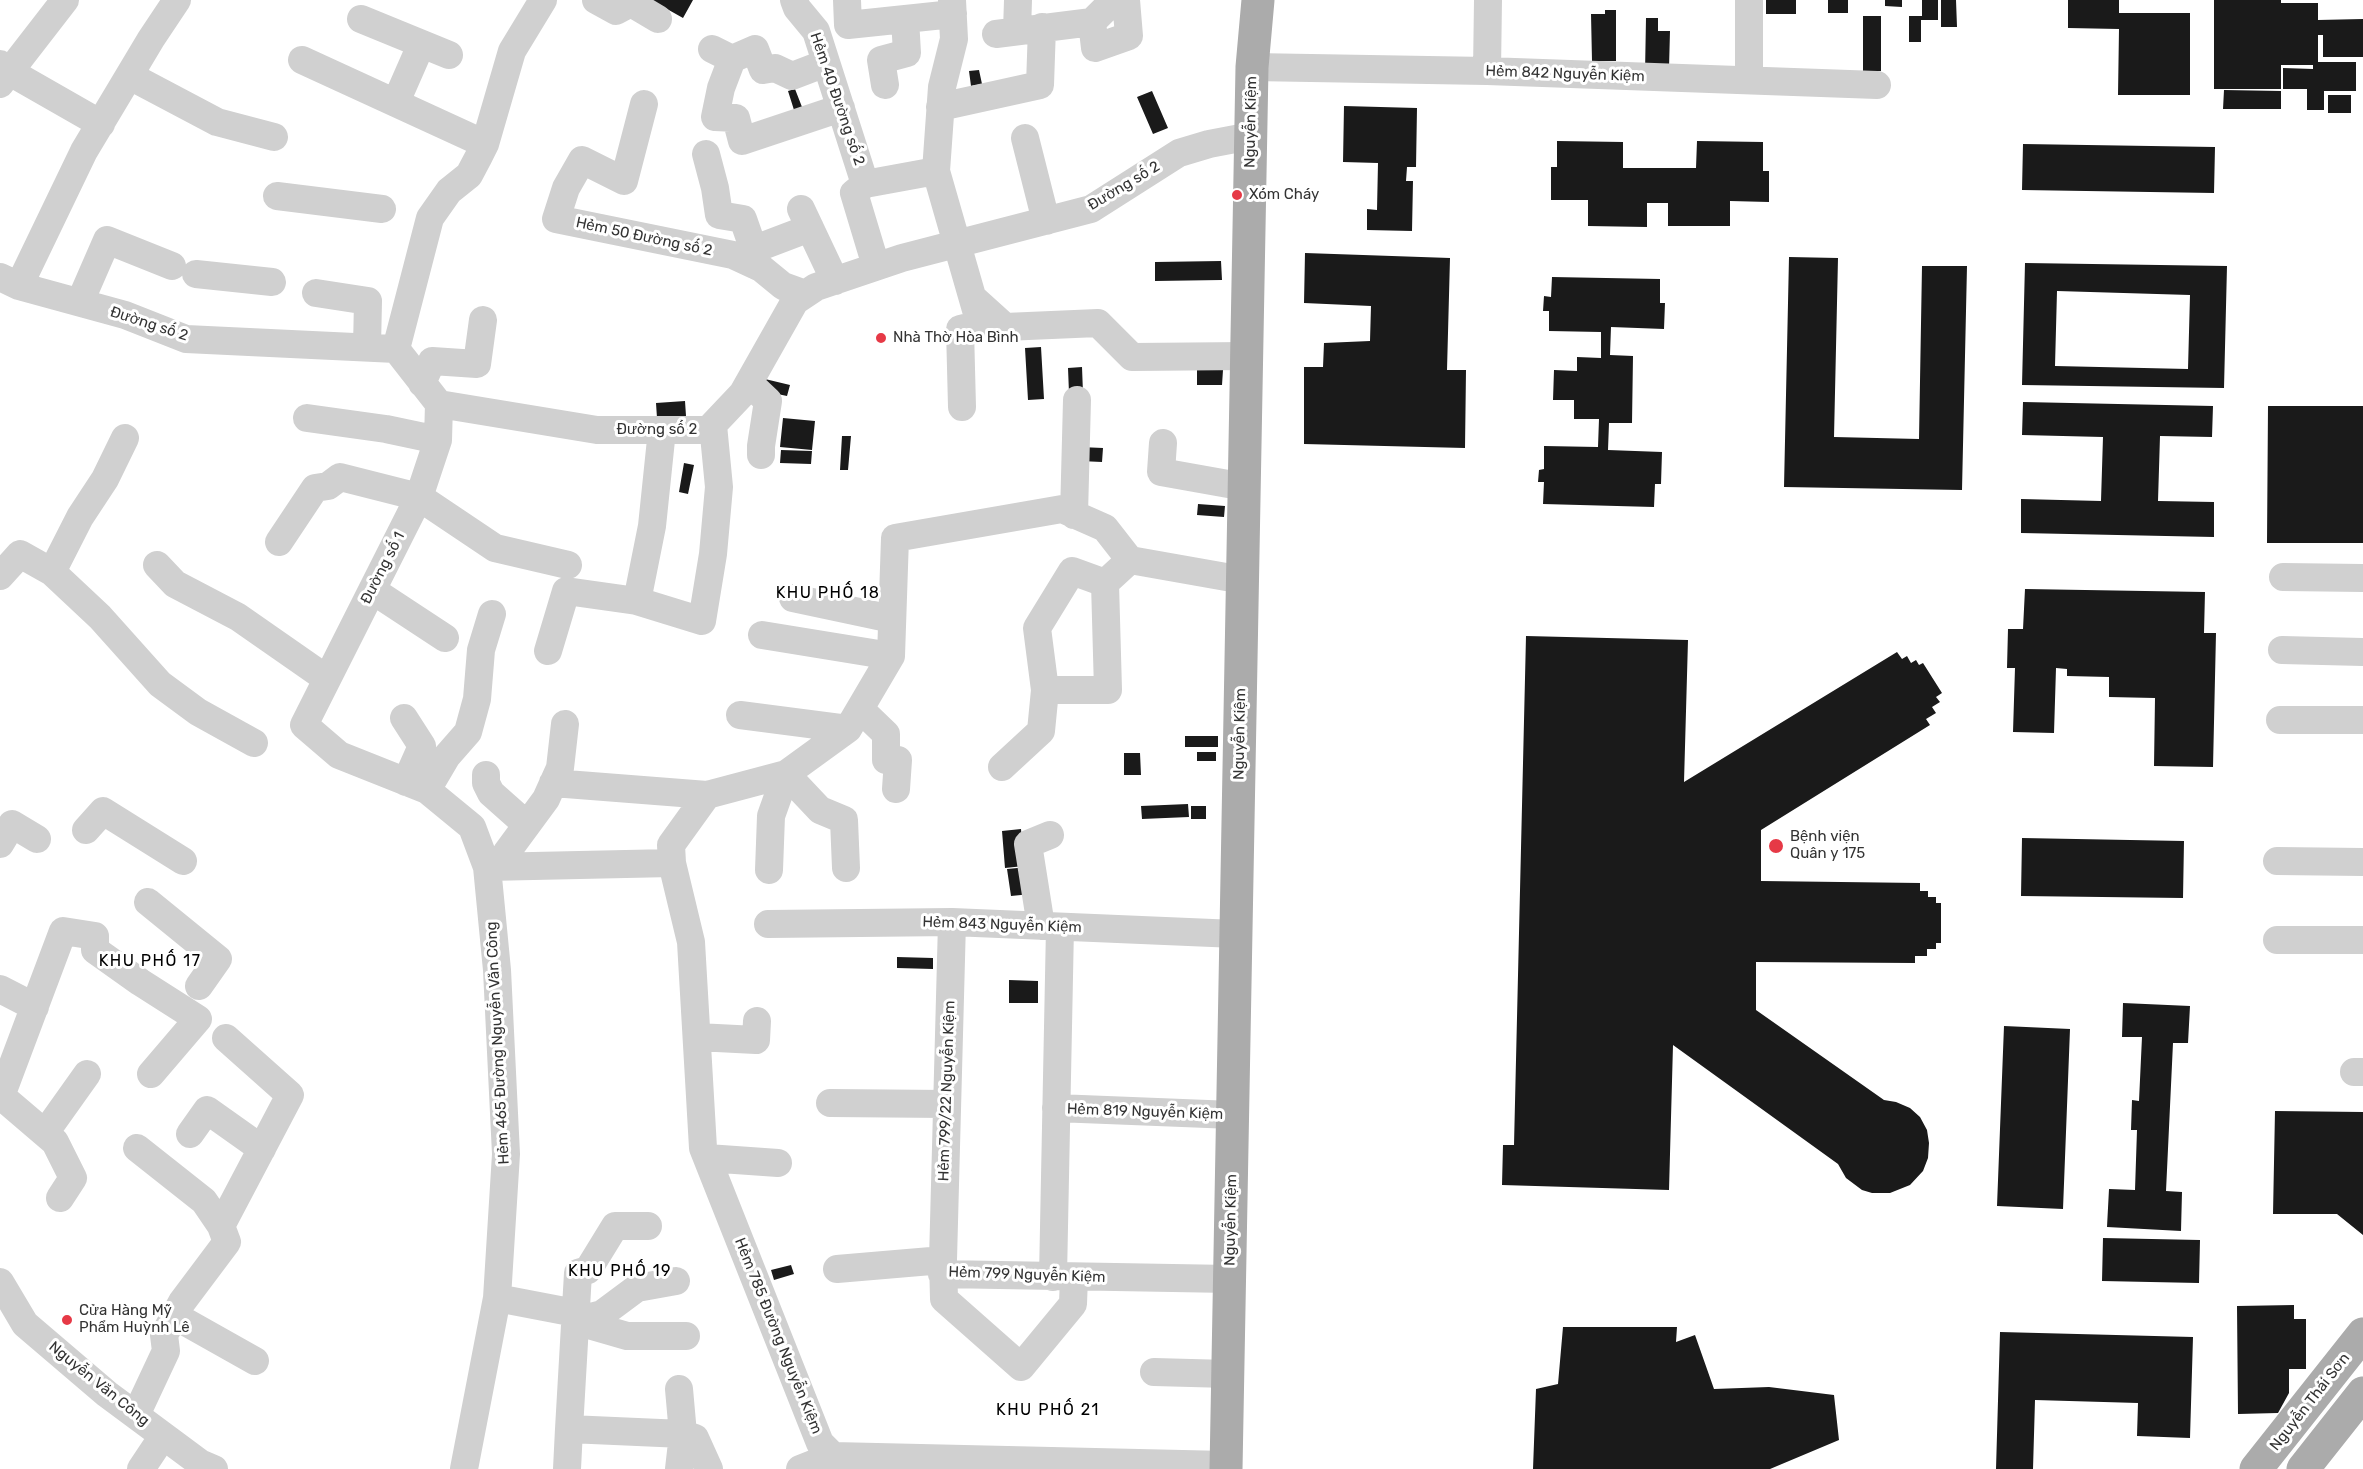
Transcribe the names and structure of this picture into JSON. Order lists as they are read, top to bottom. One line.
{"streets":{"main road":["Nguyễn Kiệm","Nguyễn Thái Sơn"],"street":["Hẻm 842 Nguyễn Kiệm","Hẻm 40 Đường số 2","Đường số 2","Hẻm 50 Đường số 2","Đường số 1","Hẻm 843 Nguyễn Kiệm","Hẻm 465 Đường Nguyễn Văn Công","Hẻm 799/22 Nguyễn Kiệm","Hẻm 819 Nguyễn Kiệm","Hẻm 799 Nguyễn Kiệm","Hẻm 785 Đường Nguyễn Kiệm","Nguyễn Văn Công"]},"crossings":[["Hẻm 842 Nguyễn Kiệm","Nguyễn Kiệm"],["Hẻm 40 Đường số 2","Đường số 2"],["Nguyễn Kiệm","Đường số 2"],["Nguyễn Kiệm","Hẻm 843 Nguyễn Kiệm"],["Nguyễn Kiệm","Hẻm 819 Nguyễn Kiệm"],["Nguyễn Kiệm","Hẻm 799 Nguyễn Kiệm"],["Đường số 2","Hẻm 50 Đường số 2"],["Đường số 2","Đường số 1"],["Đường số 1","Hẻm 465 Đường Nguyễn Văn Công"],["Hẻm 843 Nguyễn Kiệm","Hẻm 799/22 Nguyễn Kiệm"],["Hẻm 843 Nguyễn Kiệm","Hẻm 819 Nguyễn Kiệm"],["Hẻm 799/22 Nguyễn Kiệm","Hẻm 819 Nguyễn Kiệm"],["Hẻm 799/22 Nguyễn Kiệm","Hẻm 799 Nguyễn Kiệm"],["Hẻm 819 Nguyễn Kiệm","Hẻm 799 Nguyễn Kiệm"]],"districts":["KHU PHỐ 18","KHU PHỐ 17","KHU PHỐ 19","KHU PHỐ 21"],"places":["Xóm Cháy","Nhà Thờ Hòa Bình","Bệnh viện Quân y 175","Cửa Hàng Mỹ Phẩm Huỳnh Lê"]}
